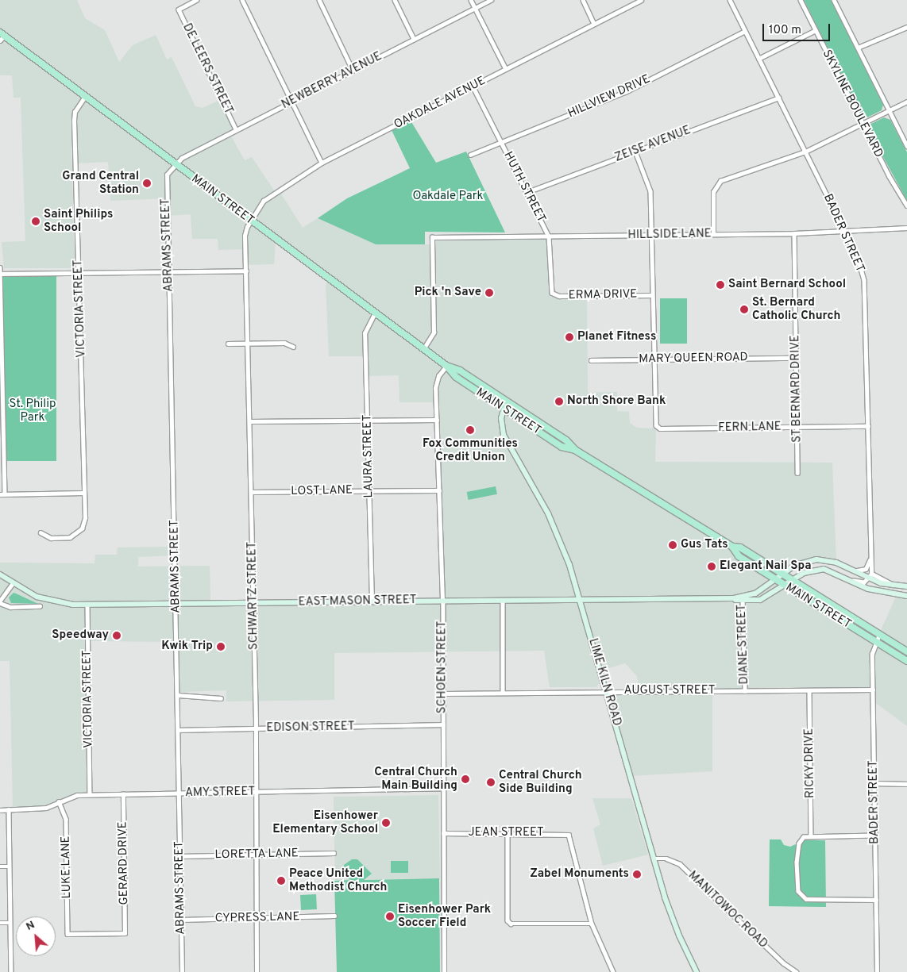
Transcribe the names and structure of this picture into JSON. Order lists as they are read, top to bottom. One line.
{"streets":{"main road":["MAIN STREET","EAST MASON STREET","LIME KILN ROAD"],"street":["DE LEERS STREET","NEWBERRY AVENUE","HILLVIEW DRIVE","OAKDALE AVENUE","SKYLINE BOULEVARD","ZEISE AVENUE","HUTH STREET","BADER STREET","HILLSIDE LANE","ABRAMS STREET","ERMA DRIVE","VICTORIA STREET","MARY QUEEN ROAD","ST BERNARD DRIVE","FERN LANE","LAURA STREET","LOST LANE","SCHWARTZ STREET","DIANE STREET","SCHOEN STREET","AUGUST STREET","EDISON STREET","RICKY DRIVE","AMY STREET","JEAN STREET","LORETTA LANE","GERARD DRIVE","LUKE LANE","MANITOWOC ROAD","CYPRESS LANE"]},"crossings":[["DE LEERS STREET","NEWBERRY AVENUE"],["NEWBERRY AVENUE","MAIN STREET"],["NEWBERRY AVENUE","ABRAMS STREET"],["HILLVIEW DRIVE","HUTH STREET"],["HILLVIEW DRIVE","BADER STREET"],["OAKDALE AVENUE","HUTH STREET"],["OAKDALE AVENUE","MAIN STREET"],["OAKDALE AVENUE","SCHWARTZ STREET"],["ZEISE AVENUE","HUTH STREET"],["ZEISE AVENUE","BADER STREET"],["HUTH STREET","HILLSIDE LANE"],["HUTH STREET","ERMA DRIVE"],["MAIN STREET","BADER STREET"],["MAIN STREET","HILLSIDE LANE"],["MAIN STREET","ABRAMS STREET"],["MAIN STREET","VICTORIA STREET"],["MAIN STREET","LAURA STREET"],["MAIN STREET","SCHWARTZ STREET"],["MAIN STREET","EAST MASON STREET"],["MAIN STREET","SCHOEN STREET"],["MAIN STREET","LIME KILN ROAD"],["BADER STREET","HILLSIDE LANE"],["BADER STREET","FERN LANE"],["BADER STREET","EAST MASON STREET"],["BADER STREET","AUGUST STREET"],["HILLSIDE LANE","ST BERNARD DRIVE"],["ABRAMS STREET","EAST MASON STREET"],["ABRAMS STREET","EDISON STREET"],["ABRAMS STREET","AMY STREET"],["ABRAMS STREET","LORETTA LANE"],["ABRAMS STREET","CYPRESS LANE"],["VICTORIA STREET","EAST MASON STREET"],["VICTORIA STREET","AMY STREET"],["MARY QUEEN ROAD","ST BERNARD DRIVE"],["MARY QUEEN ROAD","FERN LANE"],["ST BERNARD DRIVE","FERN LANE"],["LAURA STREET","LOST LANE"],["LAURA STREET","EAST MASON STREET"],["LOST LANE","SCHWARTZ STREET"],["LOST LANE","SCHOEN STREET"],["SCHWARTZ STREET","EAST MASON STREET"],["SCHWARTZ STREET","EDISON STREET"],["SCHWARTZ STREET","AMY STREET"],["SCHWARTZ STREET","LORETTA LANE"],["SCHWARTZ STREET","CYPRESS LANE"],["EAST MASON STREET","DIANE STREET"],["EAST MASON STREET","SCHOEN STREET"],["EAST MASON STREET","LIME KILN ROAD"],["DIANE STREET","AUGUST STREET"],["SCHOEN STREET","AUGUST STREET"],["SCHOEN STREET","EDISON STREET"],["SCHOEN STREET","AMY STREET"],["SCHOEN STREET","JEAN STREET"],["LIME KILN ROAD","AUGUST STREET"],["LIME KILN ROAD","MANITOWOC ROAD"],["AUGUST STREET","RICKY DRIVE"],["AMY STREET","GERARD DRIVE"],["AMY STREET","LUKE LANE"],["GERARD DRIVE","LUKE LANE"]],"parks":["Oakdale Park","St. Philip Park"],"places":["Grand Central Station","Saint Philips School","Saint Bernard School","Pick 'n Save","St. Bernard Catholic Church","Planet Fitness","North Shore Bank","Fox Communities Credit Union","Gus Tats","Elegant Nail Spa","Speedway","Kwik Trip","Central Church Main Building","Central Church Side Building","Eisenhower Elementary School","Zabel Monuments","Peace United Methodist Church","Eisenhower Park Soccer Field"],"scale_bar":"100 m","north":"top left"}
